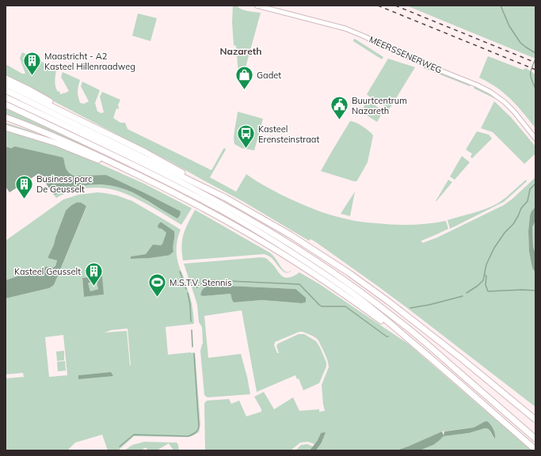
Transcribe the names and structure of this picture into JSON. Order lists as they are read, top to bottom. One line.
{"streets":{"street":["MEERSSENERWEG"]},"districts":["Nazareth"],"places":{"building":["Maastricht - A2 Kasteel Hillenraadweg","Business parc De Geusselt","Kasteel Geusselt"],"shop":["Gadet"],"public building":["Buurtcentrum Nazareth"],"bus stop":["Kasteel Erensteinstraat"],"sports":["M.S.T.V. Stennis"]}}
